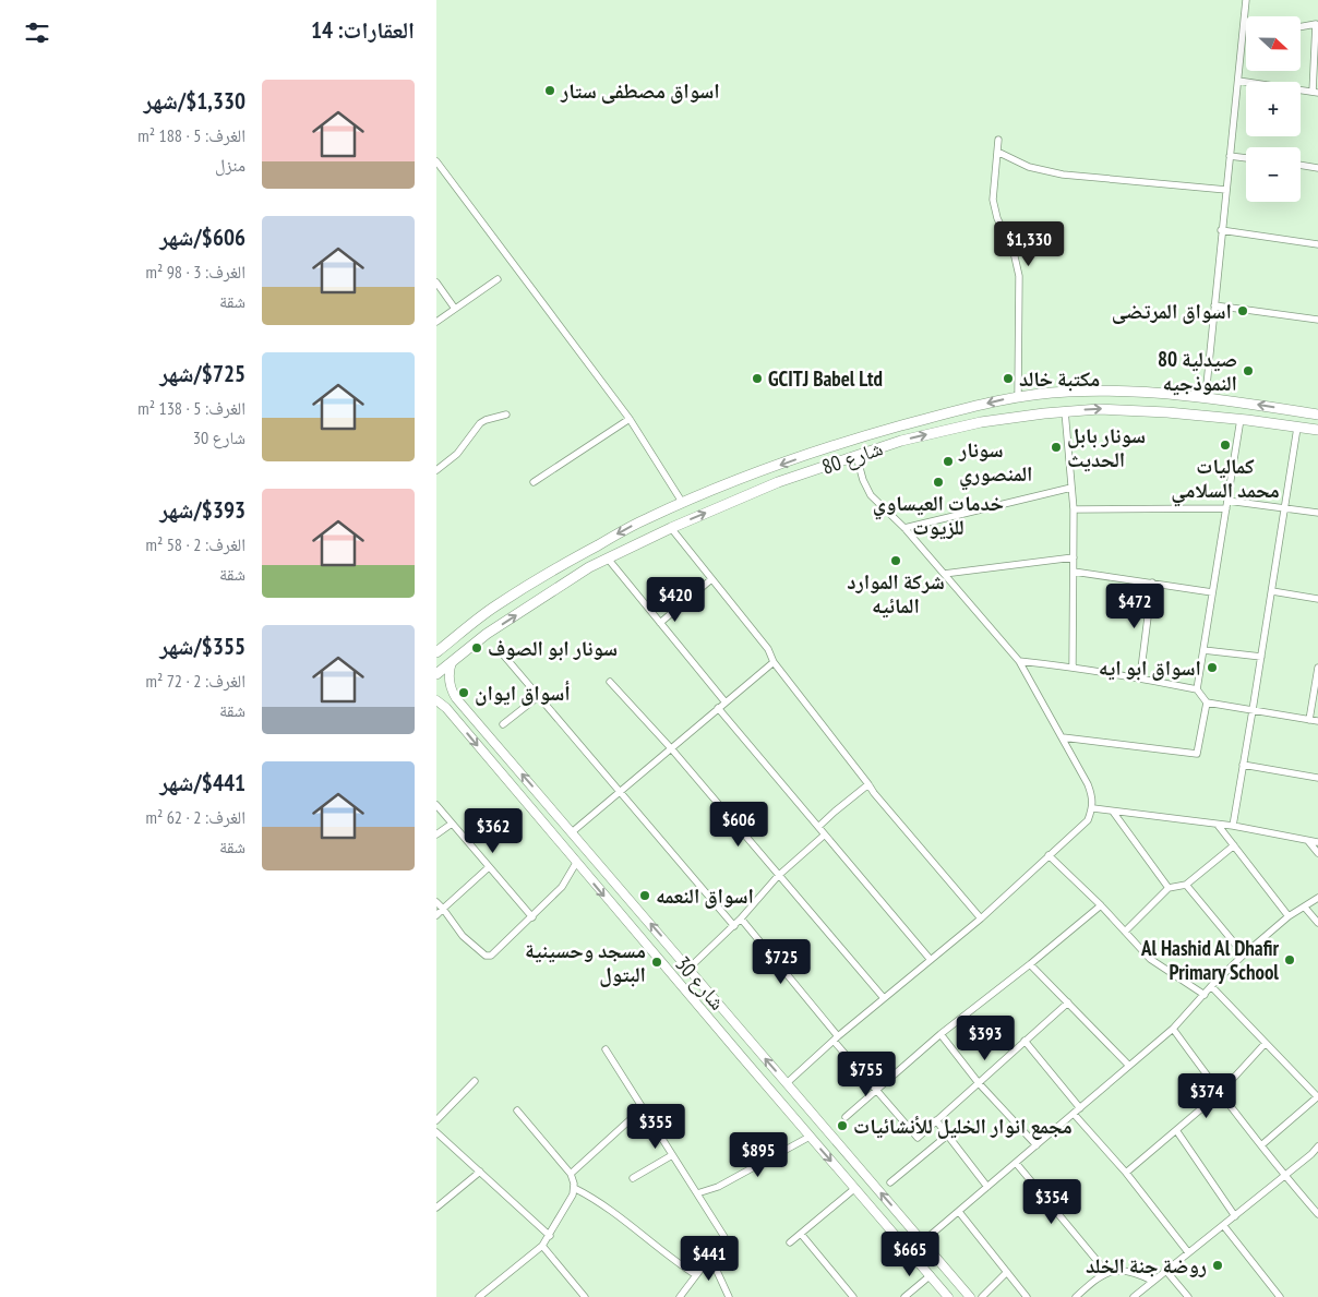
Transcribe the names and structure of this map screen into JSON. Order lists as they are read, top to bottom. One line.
{"streets":{"main road":["شارع 80"],"street":["شارع 30"]},"places":["اسواق مصطفى ستار","اسواق المرتضى","صيدلية 80 النموذجيه","GCITJ Babel Ltd","مكتبة خالد","كماليات محمد السلامي","سونار بابل الحديث","سونار المنصوري","خدمات العيساوي للزيوت","شركة الموارد المائيه","سونار ابو الصوف","اسواق ابو ايه","أسواق ايوان","اسواق النعمه","Al Hashid Al Dhafir Primary School","مسجد وحسينية البتول","مجمع انوار الخليل للأنشائيات","روضة جنة الخلد"],"north":"right","page":{"heading":"العقارات: 14","map_buttons":["+","−"],"list":[{"name":"$1,330/شهر","note":"الغرف: 5 · 188 m² · منزل"},{"name":"$606/شهر","note":"الغرف: 3 · 98 m² · شقة"},{"name":"$725/شهر","note":"الغرف: 5 · 138 m² · شارع 30"},{"name":"$393/شهر","note":"الغرف: 2 · 58 m² · شقة"},{"name":"$355/شهر","note":"الغرف: 2 · 72 m² · شقة"},{"name":"$441/شهر","note":"الغرف: 2 · 62 m² · شقة"}],"price":["$1,330","$420","$472","$606","$362","$725","$393","$755","$374","$355","$895","$354","$665","$441"]}}
